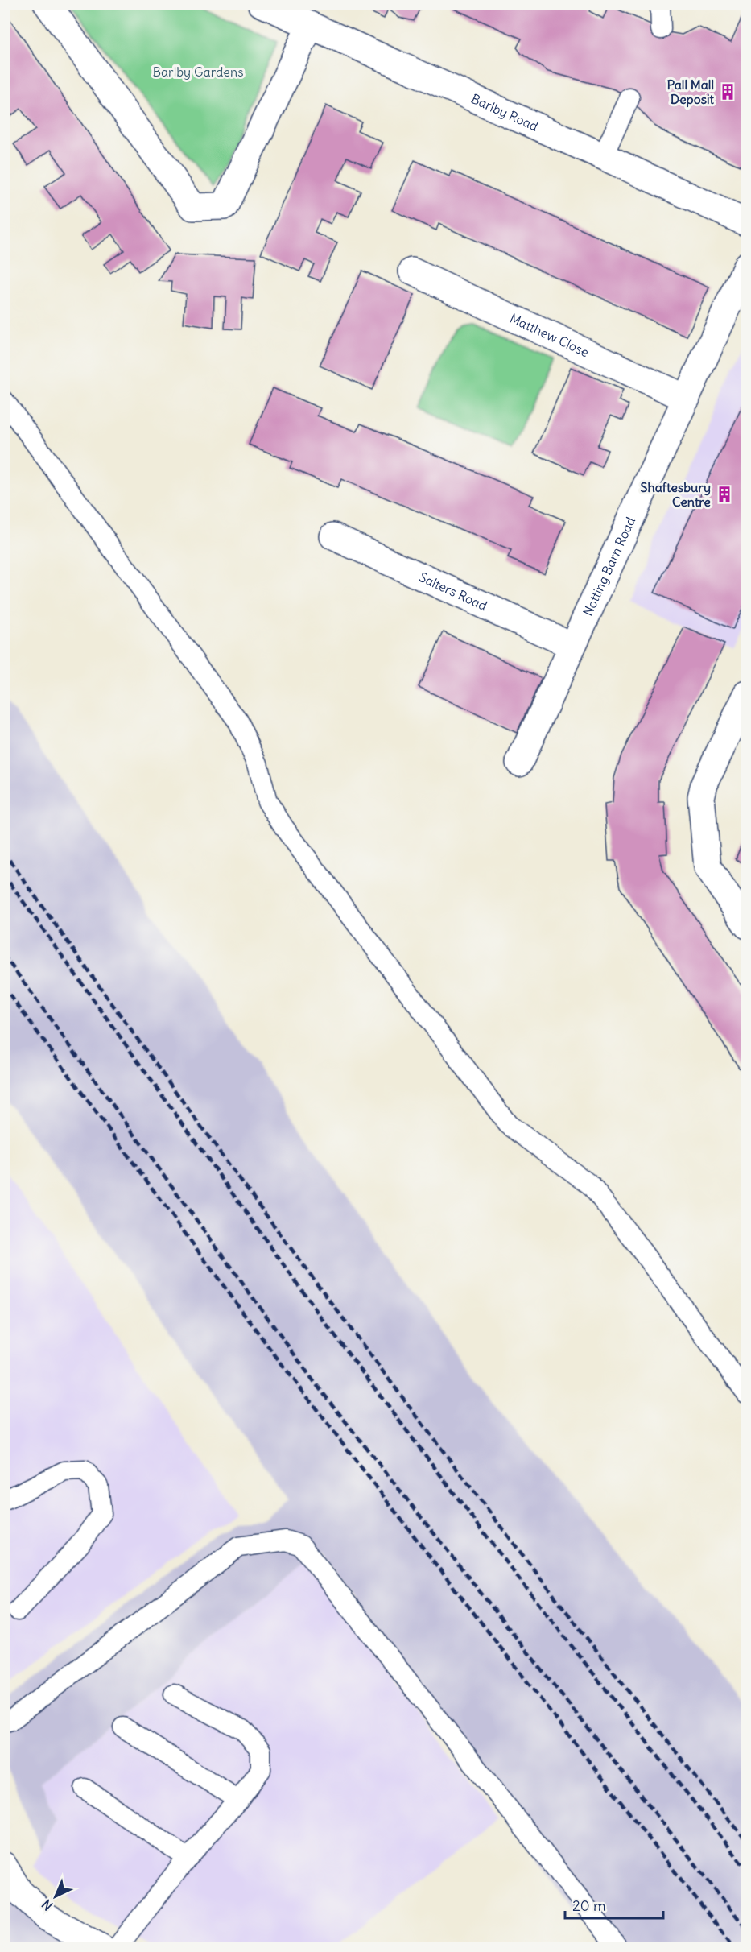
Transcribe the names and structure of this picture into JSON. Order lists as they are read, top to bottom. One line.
{"streets":{"street":["Barlby Road","Matthew Close","Notting Barn Road","Salters Road"]},"crossings":[["Matthew Close","Notting Barn Road"],["Notting Barn Road","Salters Road"]],"parks":["Barlby Gardens"],"places":{"building":["Pall Mall Deposit","Shaftesbury Centre"]},"scale_bar":"20 m","north":"bottom left"}
